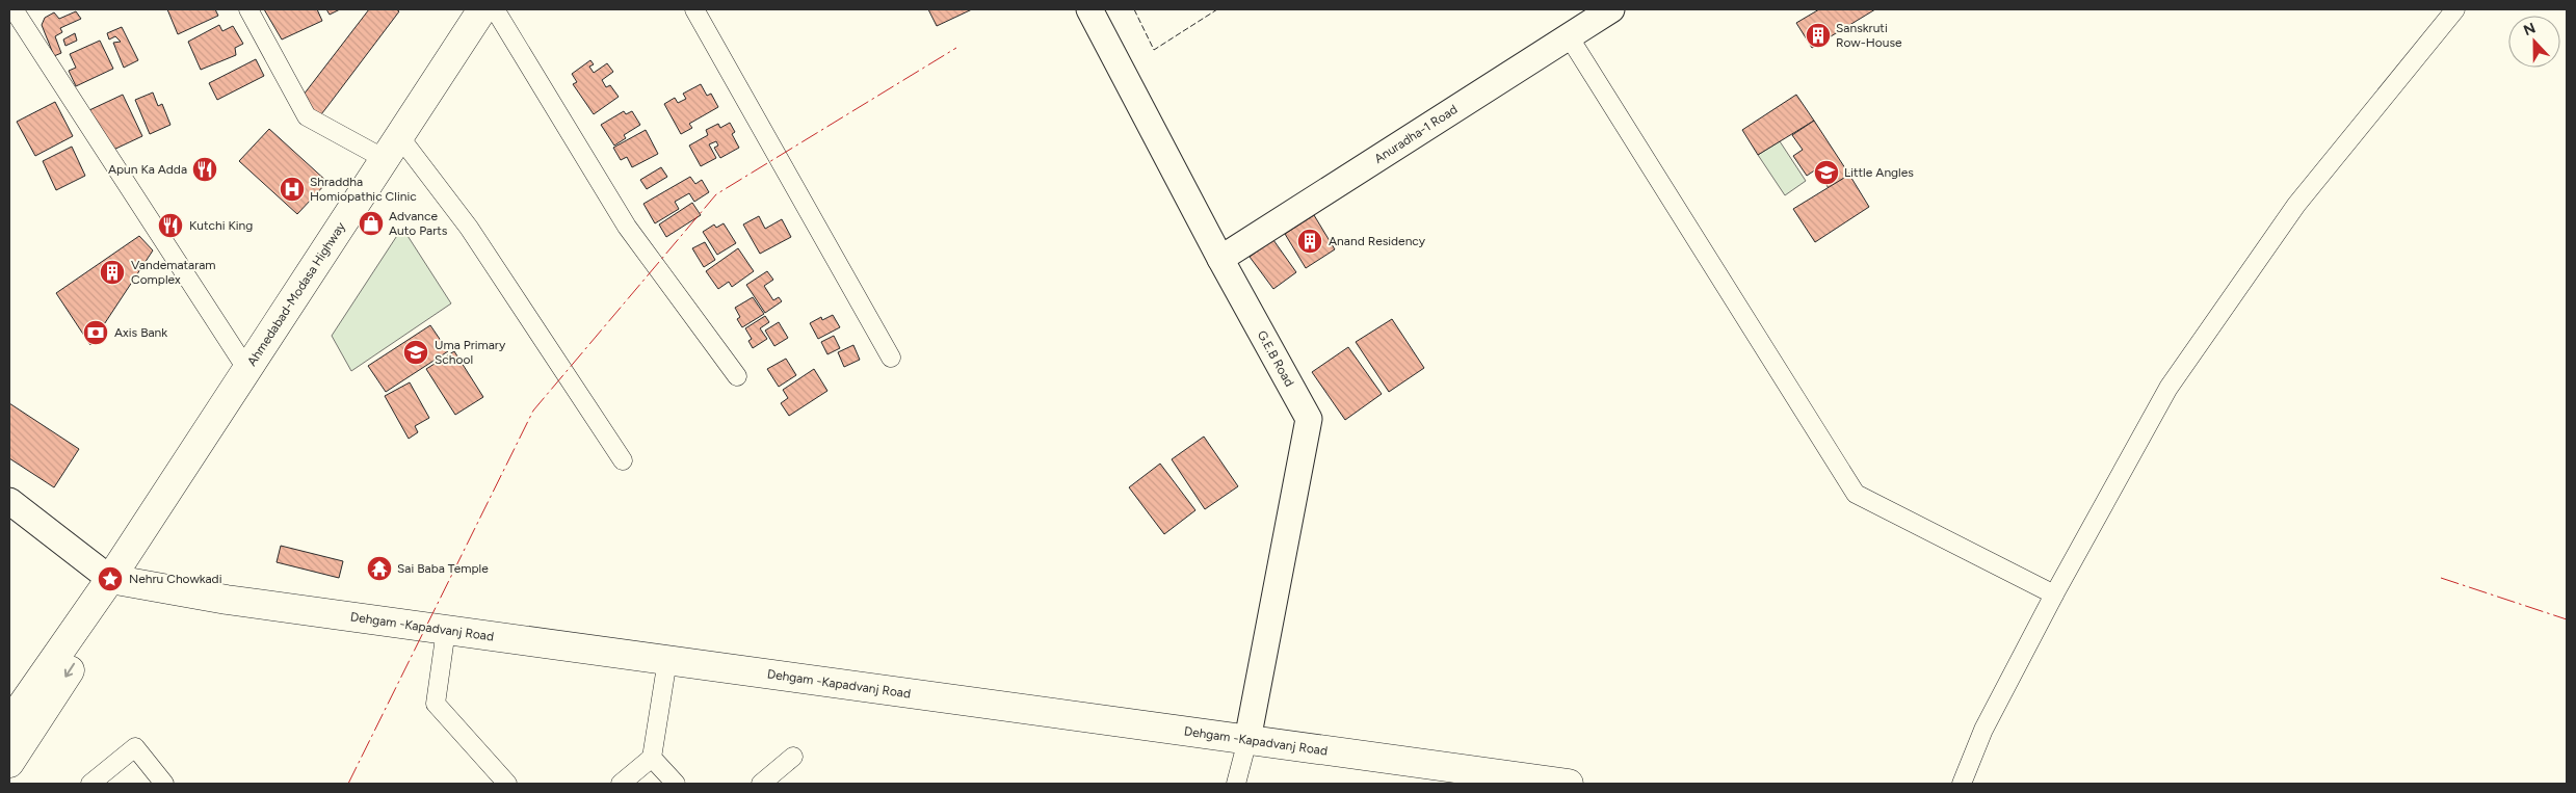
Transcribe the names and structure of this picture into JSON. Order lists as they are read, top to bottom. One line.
{"streets":{"main road":["Ahmedabad-Modasa Highway","Dehgam -Kapadvanj Road"],"street":["Anuradha-1 Road","G.E.B Road"]},"crossings":[["Anuradha-1 Road","G.E.B Road"],["Ahmedabad-Modasa Highway","Dehgam -Kapadvanj Road"],["G.E.B Road","Dehgam -Kapadvanj Road"]],"places":{"building":["Sanskruti Row-House","Anand Residency","Vandemataram Complex"],"restaurant":["Apun Ka Adda","Kutchi King"],"school or university":["Little Angles","Uma Primary School"],"hospital":["Shraddha Homiopathic Clinic"],"shop":["Advance Auto Parts"],"bank":["Axis Bank"],"temple":["Sai Baba Temple"],"place":["Nehru Chowkadi"]},"north":"top"}
